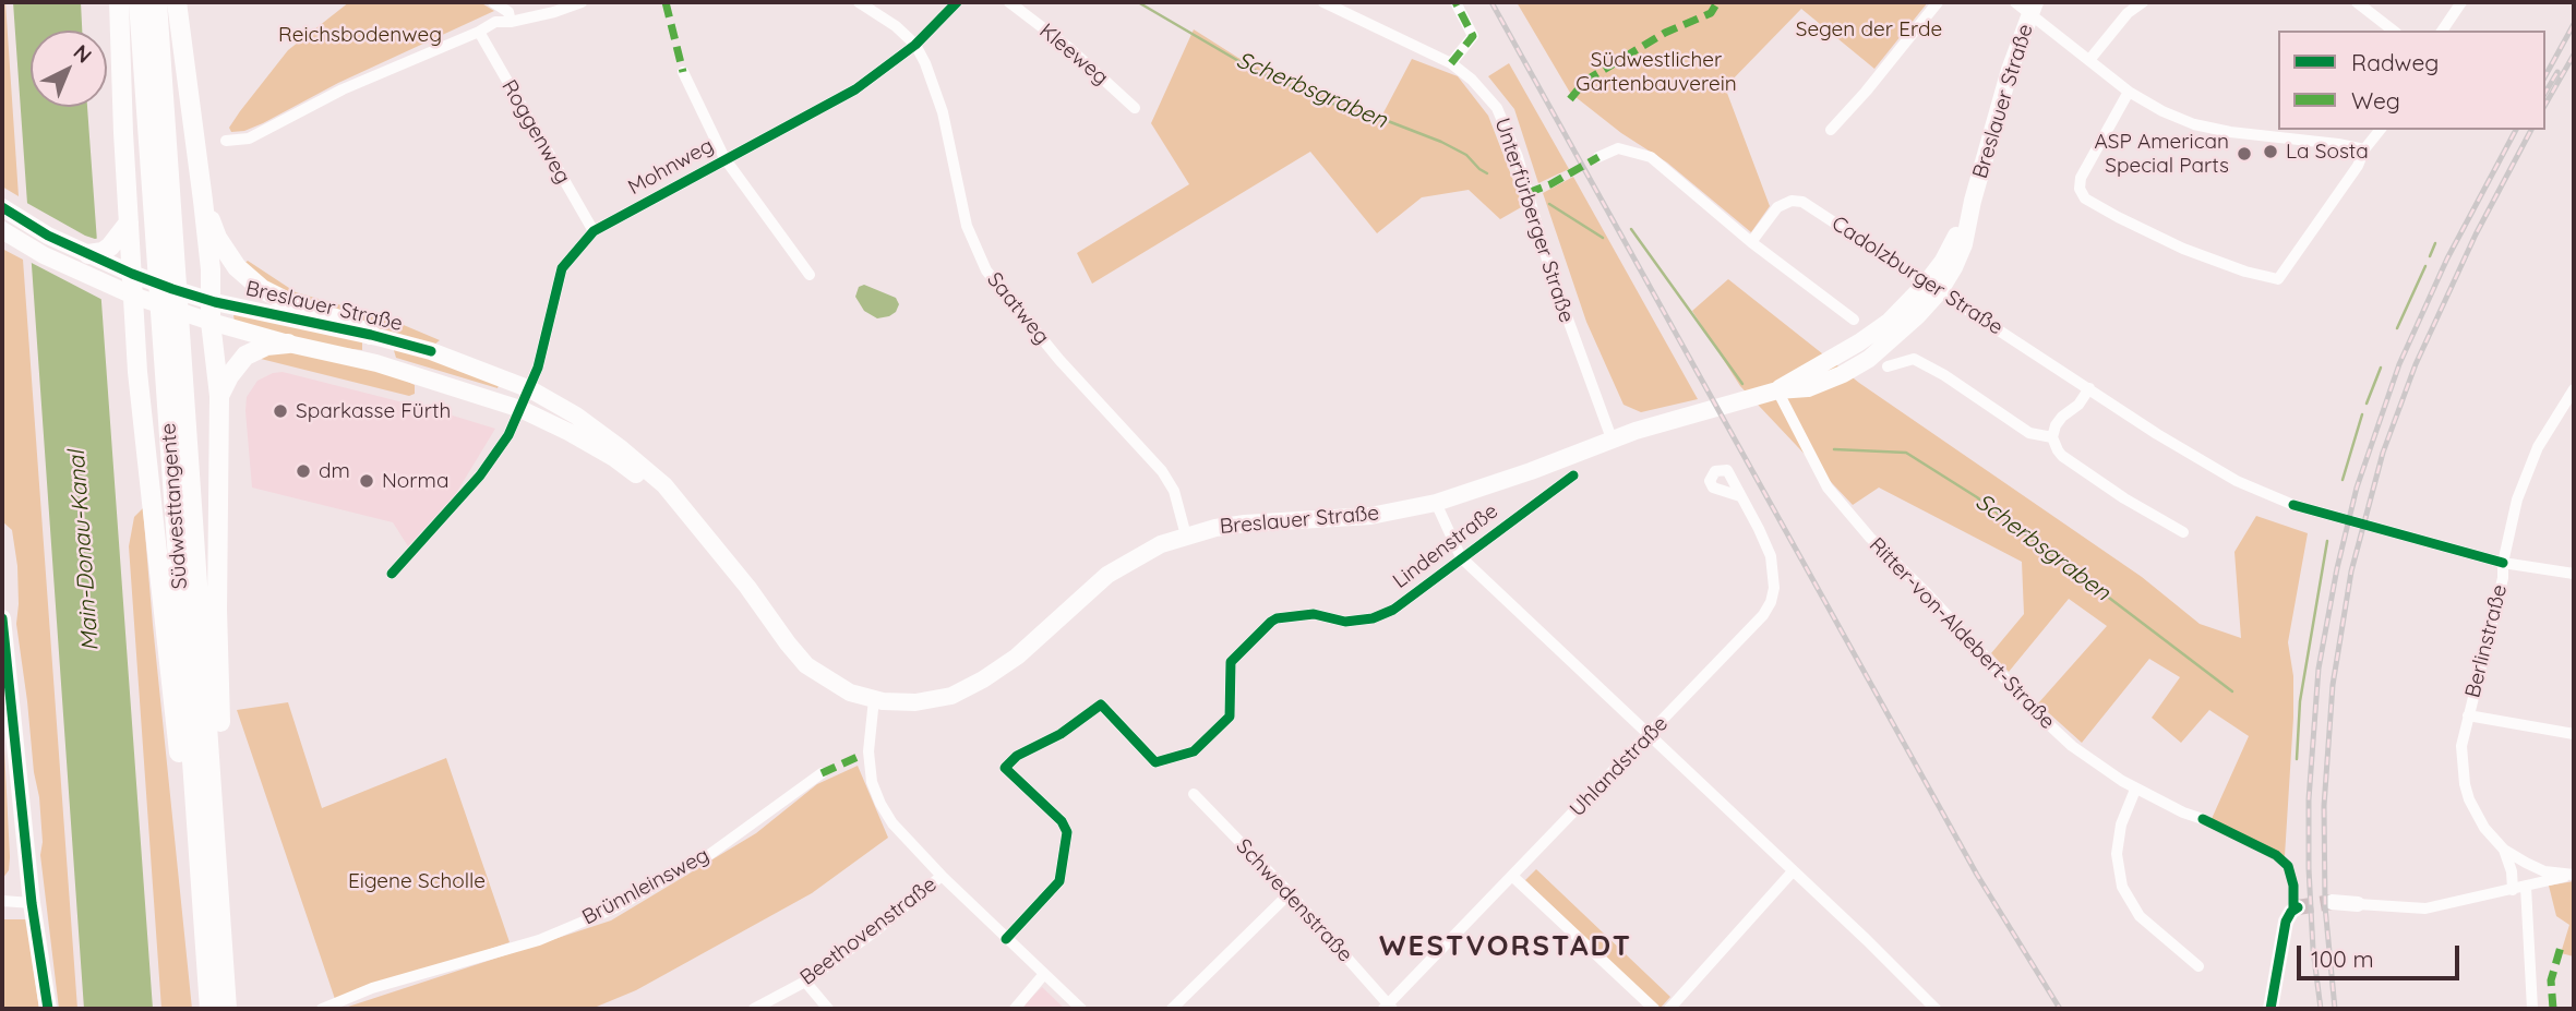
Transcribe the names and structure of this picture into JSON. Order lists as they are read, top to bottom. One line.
{"streets":{"highway":["Südwesttangente"],"main road":["Breslauer Straße"],"street":["Kleeweg","Roggenweg","Mohnweg","Unterfürberger Straße","Cadolzburger Straße","Saatweg","Lindenstraße","Ritter-von-Aldebert-Straße","Berlinstraße","Uhlandstraße","Brünnleinsweg","Schwedenstraße","Beethovenstraße"]},"crossings":[["Breslauer Straße","Mohnweg"],["Breslauer Straße","Unterfürberger Straße"],["Breslauer Straße","Cadolzburger Straße"],["Breslauer Straße","Saatweg"],["Breslauer Straße","Lindenstraße"],["Breslauer Straße","Ritter-von-Aldebert-Straße"],["Roggenweg","Mohnweg"],["Mohnweg","Saatweg"],["Cadolzburger Straße","Berlinstraße"],["Lindenstraße","Uhlandstraße"],["Uhlandstraße","Schwedenstraße"]],"districts":["WESTVORSTADT"],"water":["Scherbsgraben","Main-Donau-Kanal"],"parks":["Segen der Erde","Reichsbodenweg","Südwestlicher Gartenbauverein","Eigene Scholle"],"places":["La Sosta","ASP American Special Parts","Sparkasse Fürth","dm","Norma"],"legend":["Radweg","Weg"],"scale_bar":"100 m","north":"top right"}
